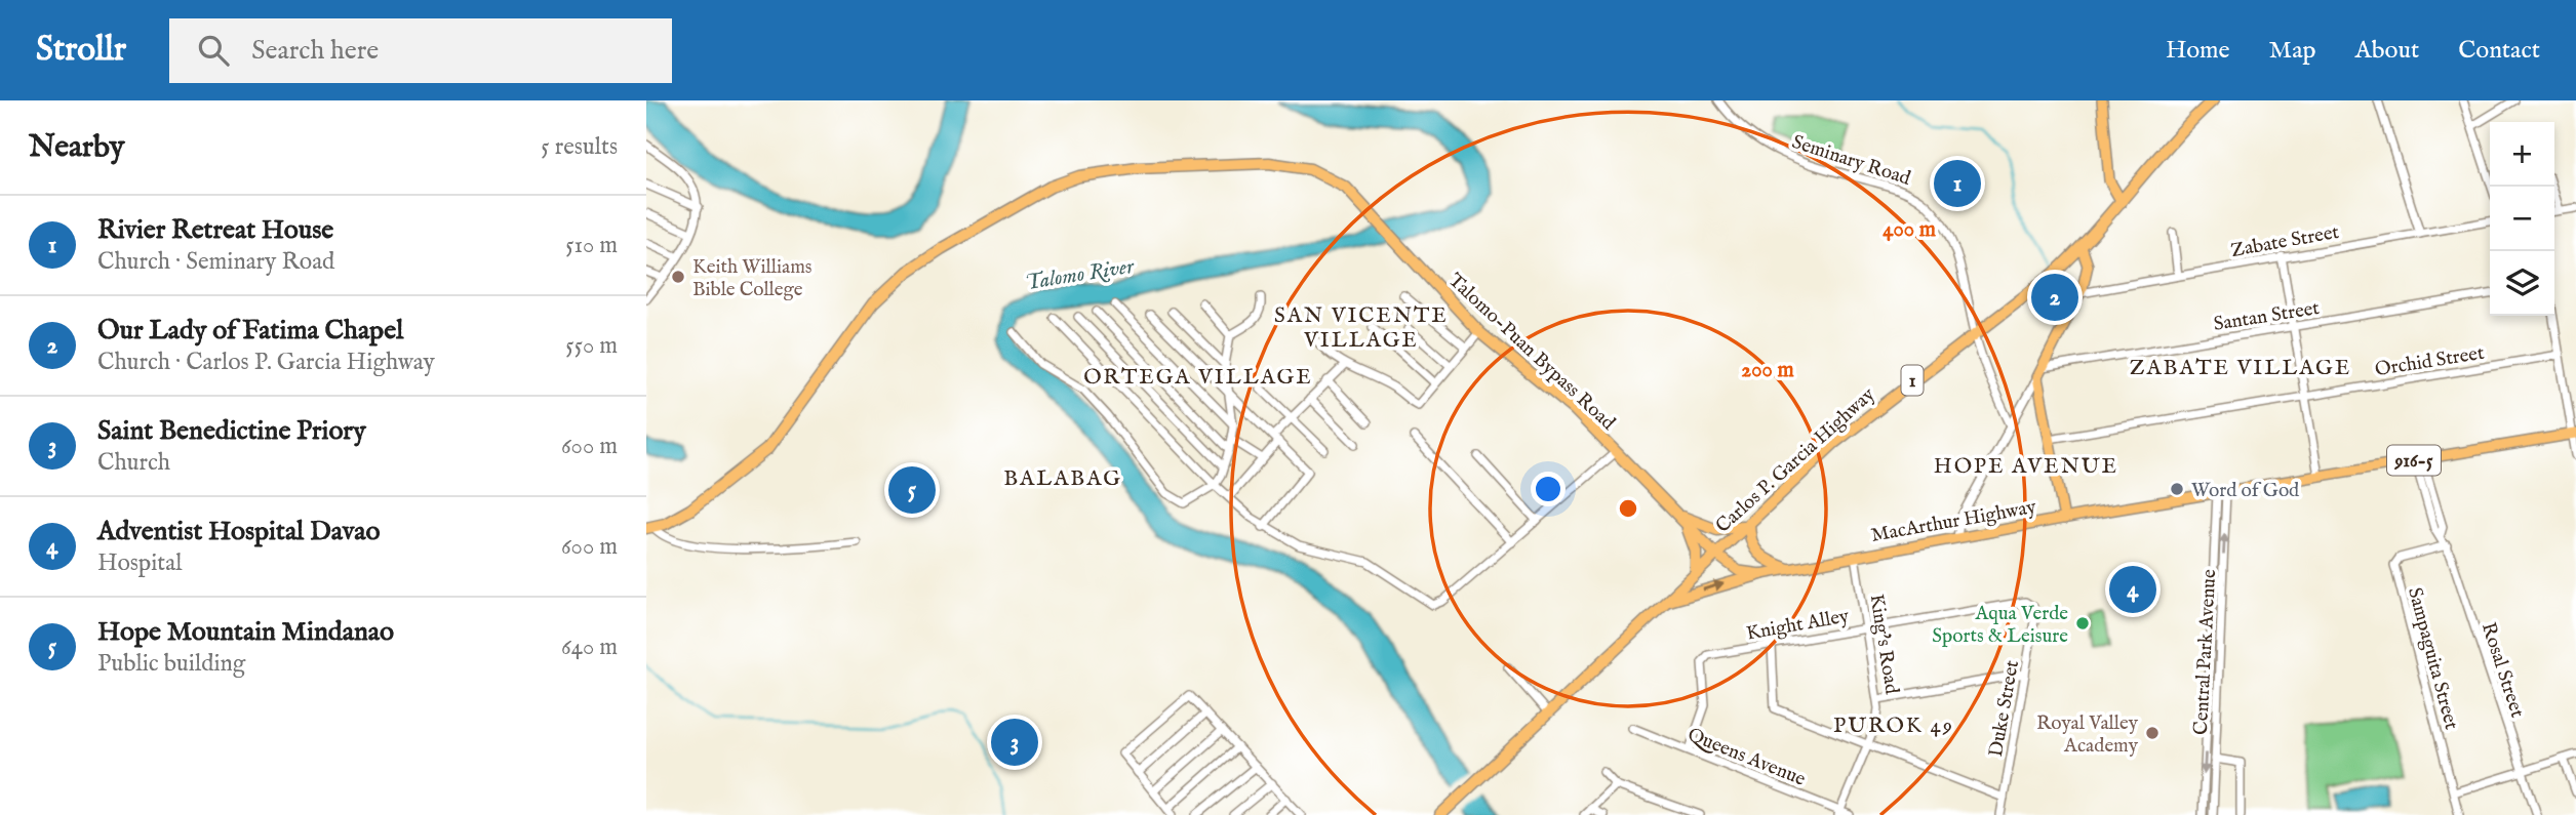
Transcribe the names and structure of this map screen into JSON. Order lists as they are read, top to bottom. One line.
{"streets":{"highway":["Talomo-Puan Bypass Road","1","Carlos P. Garcia Highway"],"main road":["916-5","MacArthur Highway"],"street":["Seminary Road","Zabate Street","Santan Street","Orchid Street","Knight Alley","King's Road","Central Park Avenue","Sampaguita Street","Rosal Street","Duke Street","Queens Avenue"]},"crossings":[["Seminary Road","Carlos P. Garcia Highway"],["Talomo-Puan Bypass Road","1"],["Talomo-Puan Bypass Road","Carlos P. Garcia Highway"],["Talomo-Puan Bypass Road","MacArthur Highway"],["1","Carlos P. Garcia Highway"],["1","MacArthur Highway"],["Carlos P. Garcia Highway","MacArthur Highway"],["MacArthur Highway","King's Road"],["MacArthur Highway","Central Park Avenue"],["MacArthur Highway","Rosal Street"],["Knight Alley","King's Road"],["Knight Alley","Duke Street"],["Knight Alley","Queens Avenue"],["King's Road","Queens Avenue"],["Sampaguita Street","Rosal Street"]],"districts":["SAN VICENTE VILLAGE","ZABATE VILLAGE","ORTEGA VILLAGE","HOPE AVENUE","BALABAG","PUROK 49"],"water":["Talomo River"],"places":["Keith Williams Bible College","Word of God","Aqua Verde Sports & Leisure","Royal Valley Academy"],"page":{"header":"Strollr","search":"Search here","nav":["Home","Map","About","Contact"],"heading":["Nearby","5 results"],"map_buttons":["+","−"],"pins":["1","2","5","4","3"],"list":[{"mark":"1","name":"Rivier Retreat House","note":"Church · Seminary Road","value":"510 m"},{"mark":"2","name":"Our Lady of Fatima Chapel","note":"Church · Carlos P. Garcia Highway","value":"550 m"},{"mark":"3","name":"Saint Benedictine Priory","note":"Church","value":"600 m"},{"mark":"4","name":"Adventist Hospital Davao","note":"Hospital","value":"600 m"},{"mark":"5","name":"Hope Mountain Mindanao","note":"Public building","value":"640 m"}]},"rings":["400 m","200 m"]}
